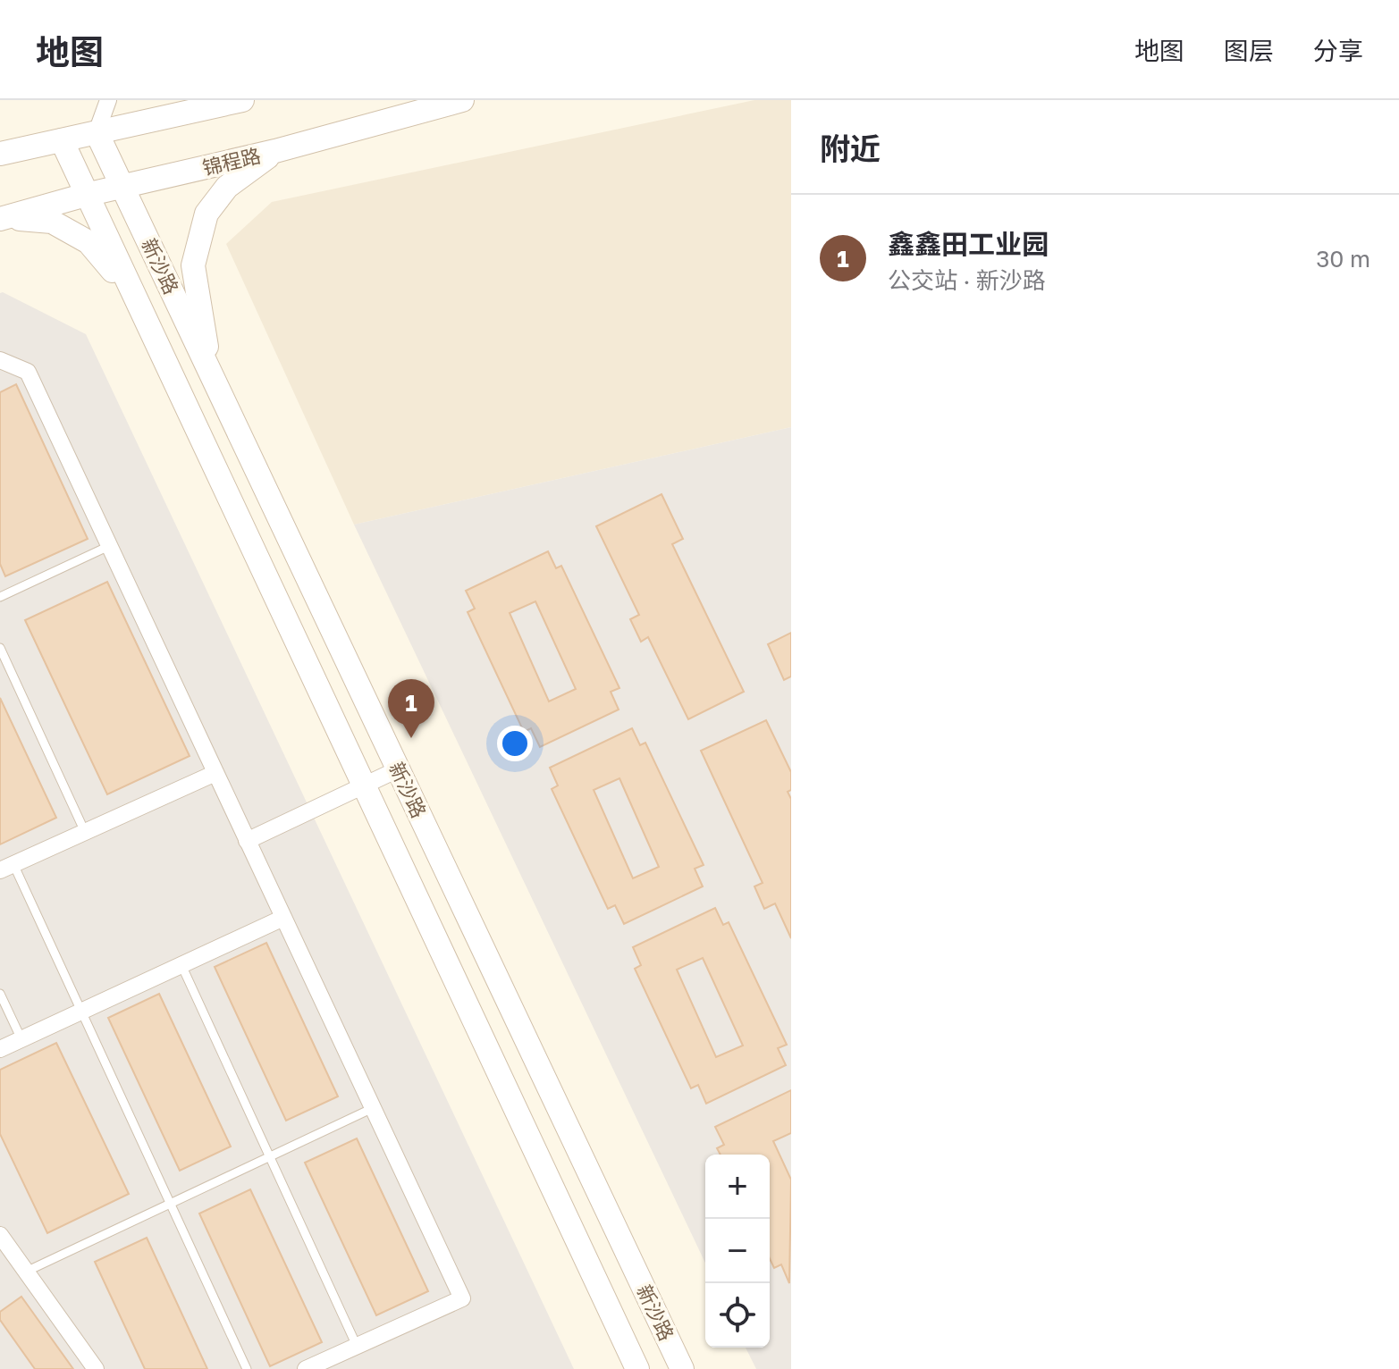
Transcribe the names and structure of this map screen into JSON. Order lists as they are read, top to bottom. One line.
{"streets":{"main road":["锦程路","新沙路"]},"crossings":[["锦程路","新沙路"]],"page":{"header":"地图","nav":["地图","图层","分享"],"heading":"附近","list":[{"mark":"1","name":"鑫鑫田工业园","note":"公交站 · 新沙路","value":"30 m"}],"pins":"1","map_buttons":["+","−"]}}
